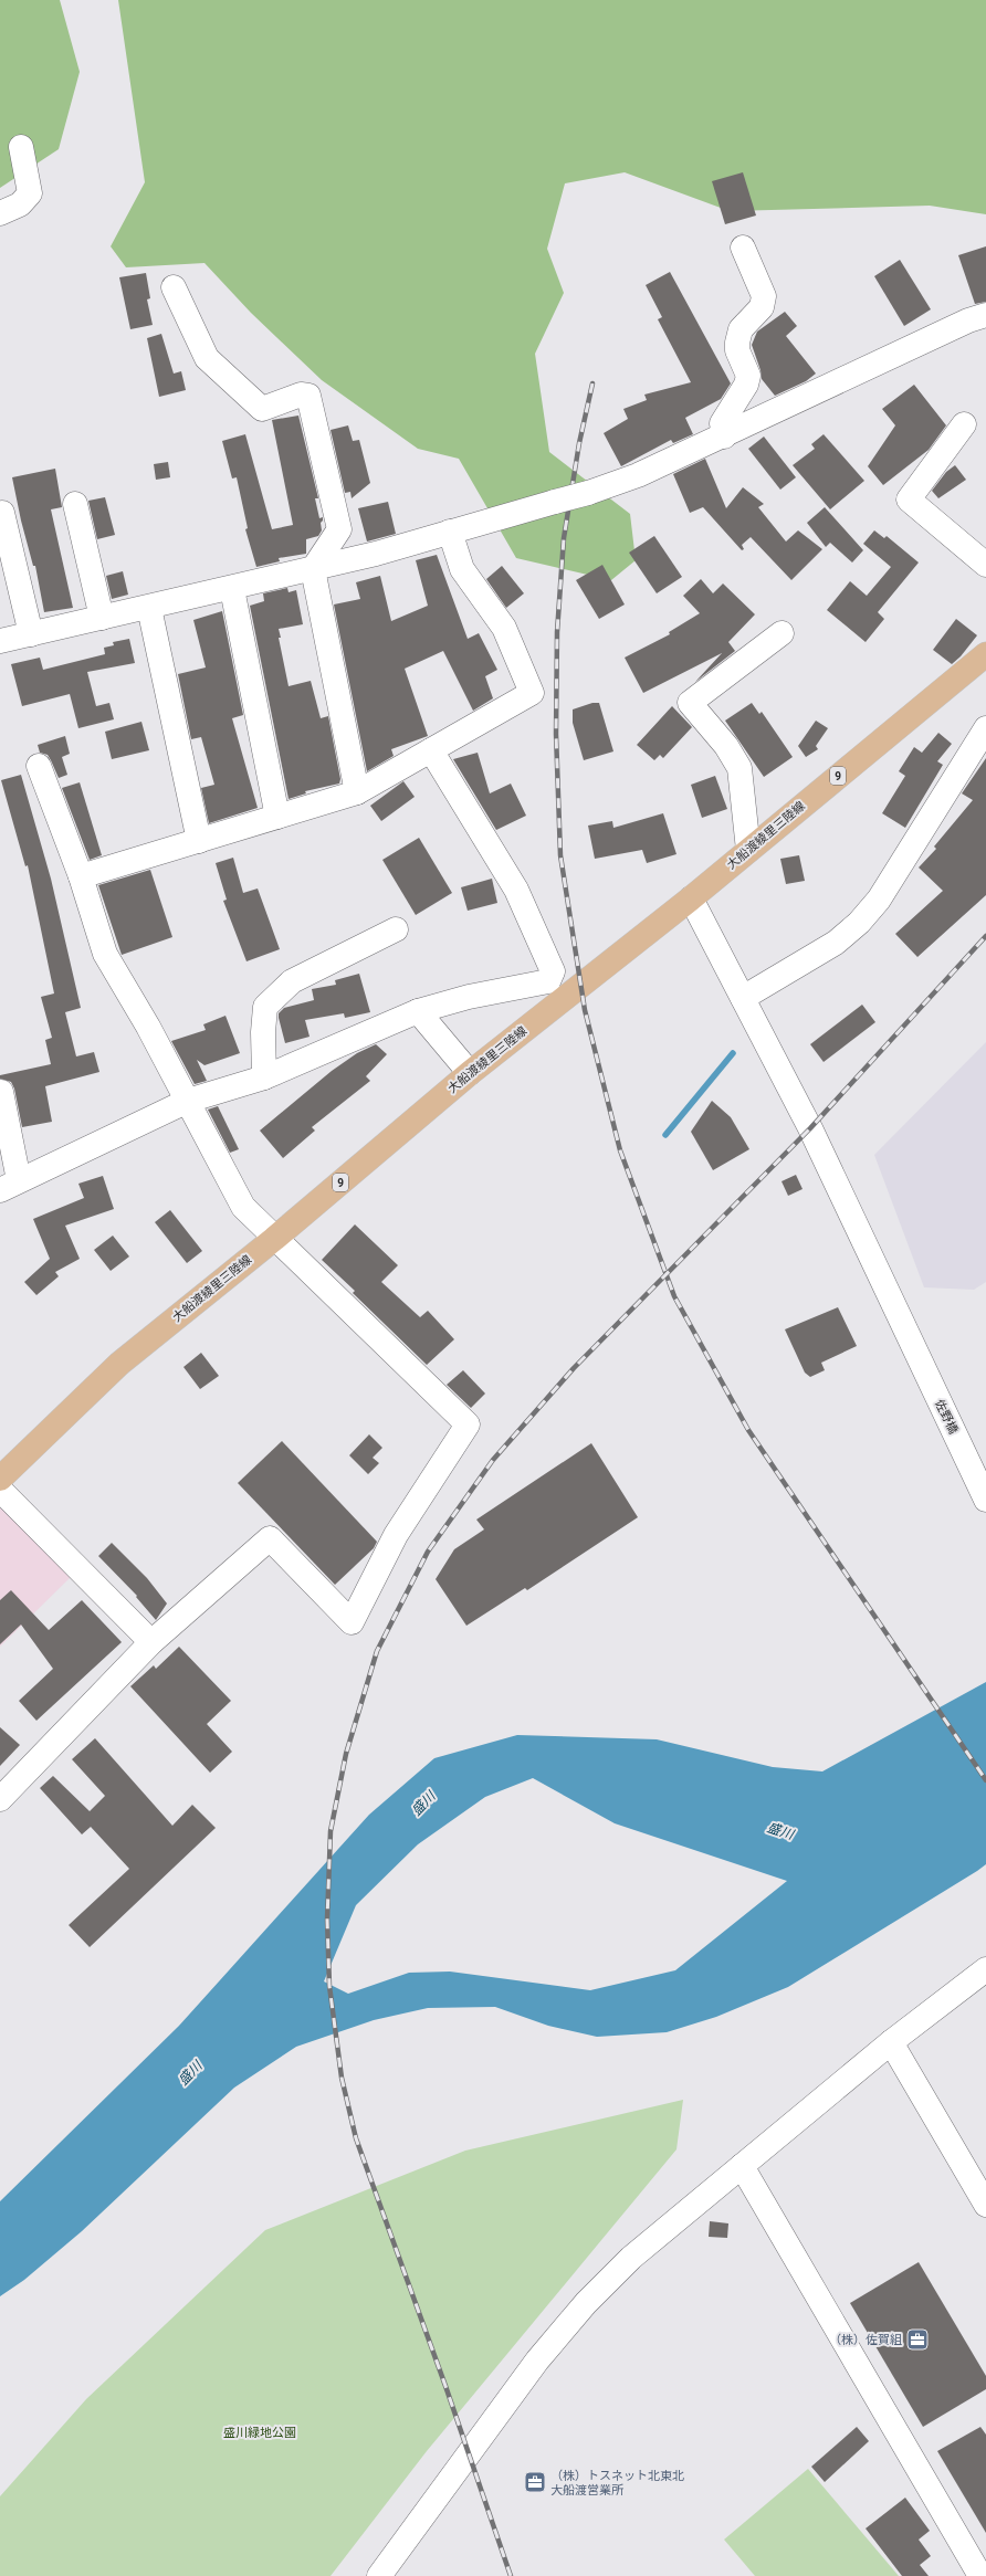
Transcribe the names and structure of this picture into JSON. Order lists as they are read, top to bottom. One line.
{"streets":{"main road":["9","大船渡綾里三陸線"],"street":["佐野橋"]},"crossings":[["大船渡綾里三陸線","佐野橋"]],"water":["盛川"],"parks":["盛川緑地公園"],"places":{"office":["（株）佐賀組","（株）トスネット北東北 大船渡営業所"]}}
